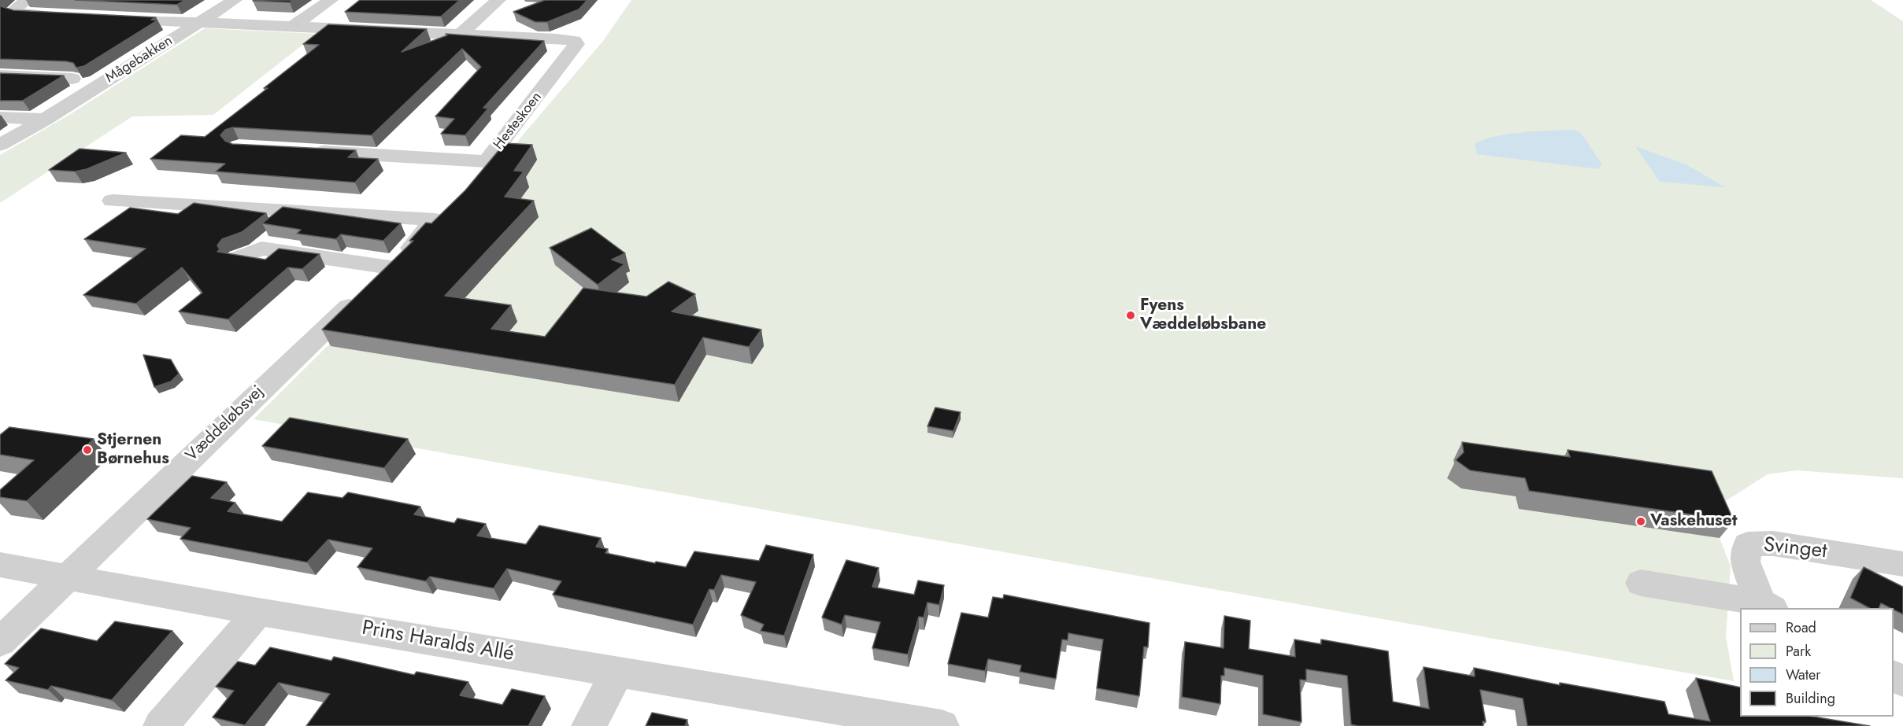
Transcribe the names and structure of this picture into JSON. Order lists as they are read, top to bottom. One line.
{"streets":{"street":["Mågebakken","Hesteskoen","Væddeløbsvej","Svinget","Prins Haralds Allé"]},"crossings":[["Mågebakken","Hesteskoen"],["Væddeløbsvej","Prins Haralds Allé"]],"places":["Fyens Væddeløbsbane","Stjernen Børnehus","Vaskehuset"],"legend":["Road","Park","Water","Building"]}
